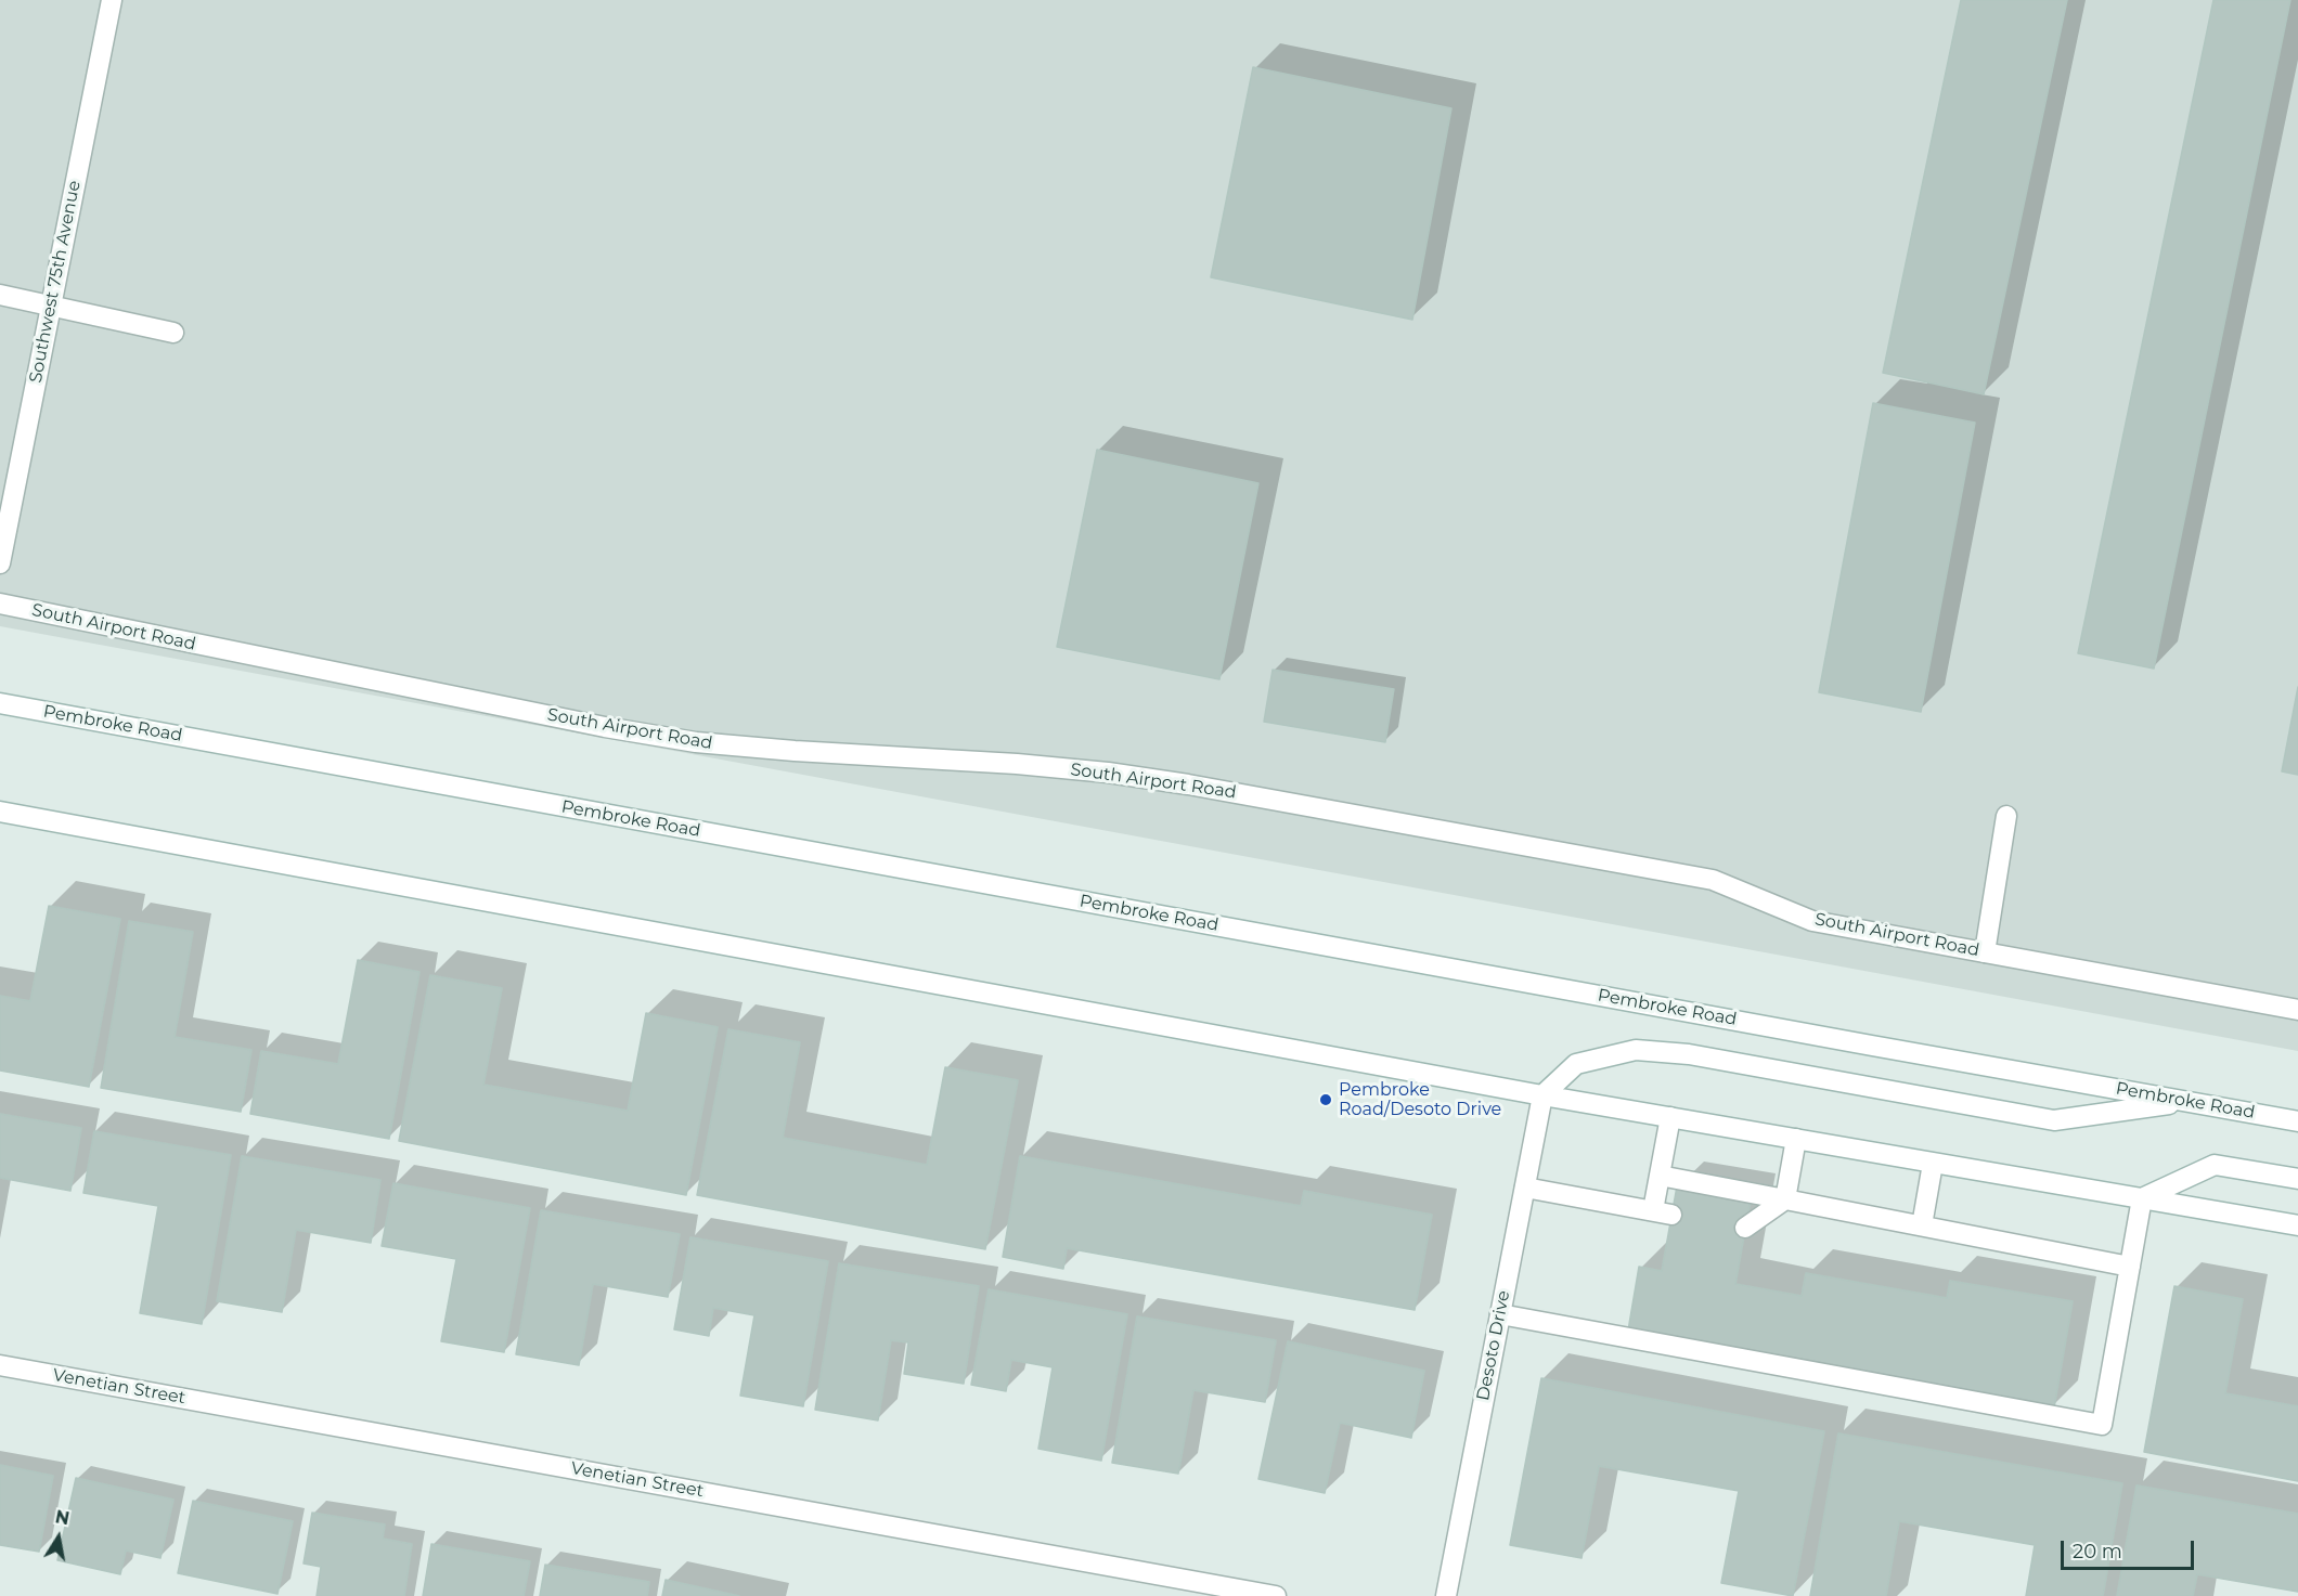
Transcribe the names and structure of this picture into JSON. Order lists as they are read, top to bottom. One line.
{"streets":{"main road":["Southwest 75th Avenue","South Airport Road","Pembroke Road","Desoto Drive","Venetian Street"]},"places":["Pembroke Road/Desoto Drive"],"scale_bar":"20 m","north":"top"}
